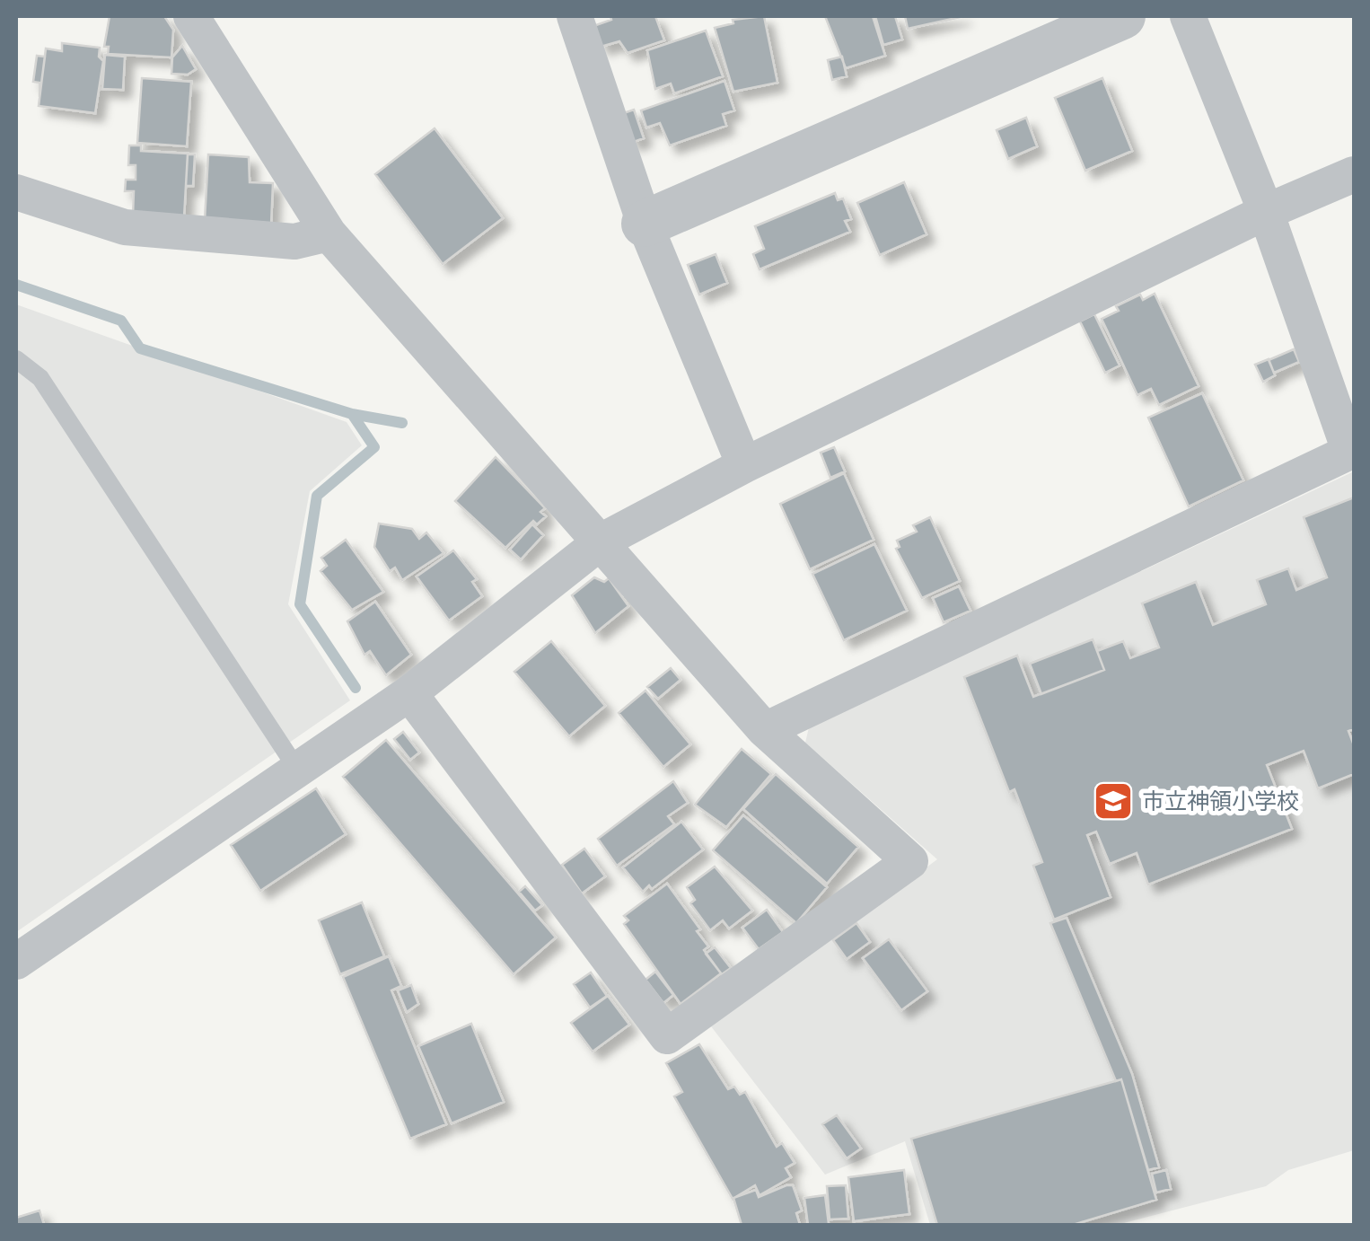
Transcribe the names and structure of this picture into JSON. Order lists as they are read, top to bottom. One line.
{"places":{"school or university":["市立神領小学校"]}}
